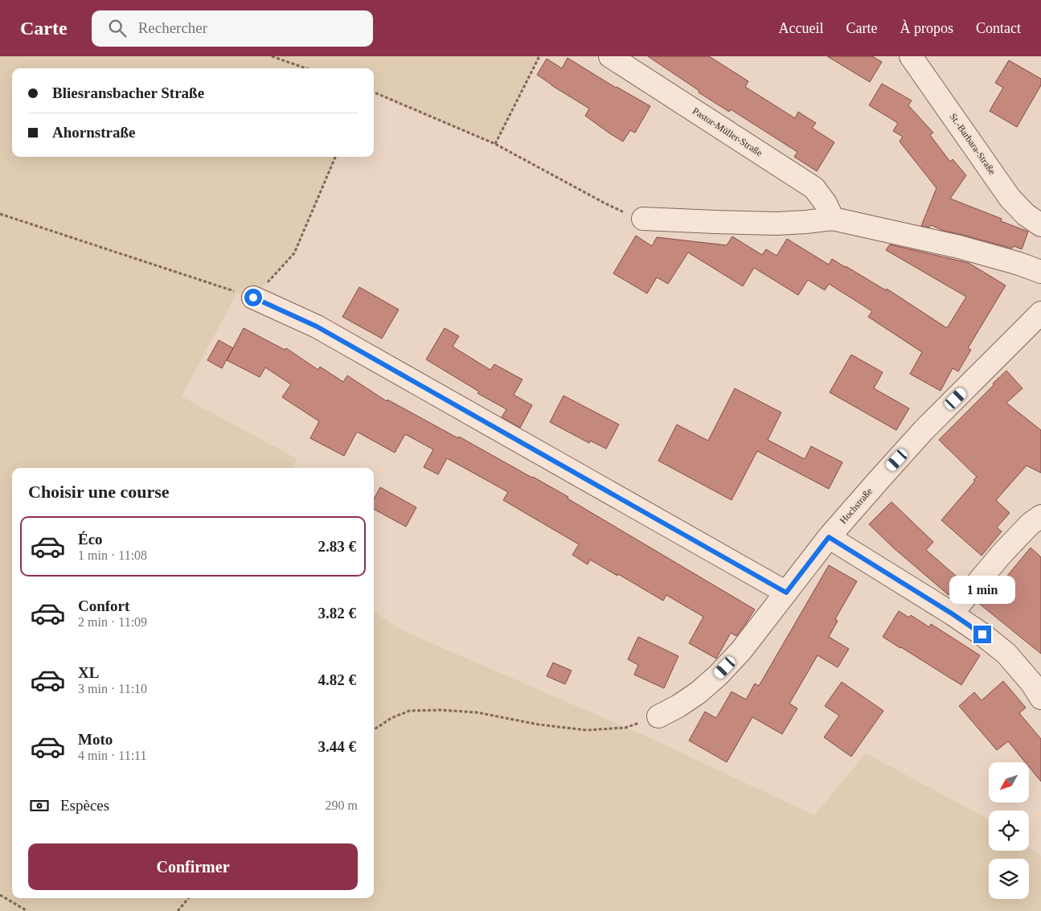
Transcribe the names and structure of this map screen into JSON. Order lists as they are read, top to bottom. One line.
{"streets":{"street":["Pastor-Müller-Straße","St.-Barbara-Straße","Hochstraße"]},"north":"bottom left","page":{"header":"Carte","search":"Rechercher","nav":["Accueil","Carte","À propos","Contact"],"banner":["Bliesransbacher Straße","Ahornstraße"],"heading":"Choisir une course","list":[{"name":"Éco","note":"1 min · 11:08","value":"2.83 €"},{"name":"Confort","note":"2 min · 11:09","value":"3.82 €"},{"name":"XL","note":"3 min · 11:10","value":"4.82 €"},{"name":"Moto","note":"4 min · 11:11","value":"3.44 €"}],"bubble":"1 min","pay":["Espèces","290 m"],"buttons":"Confirmer"}}
